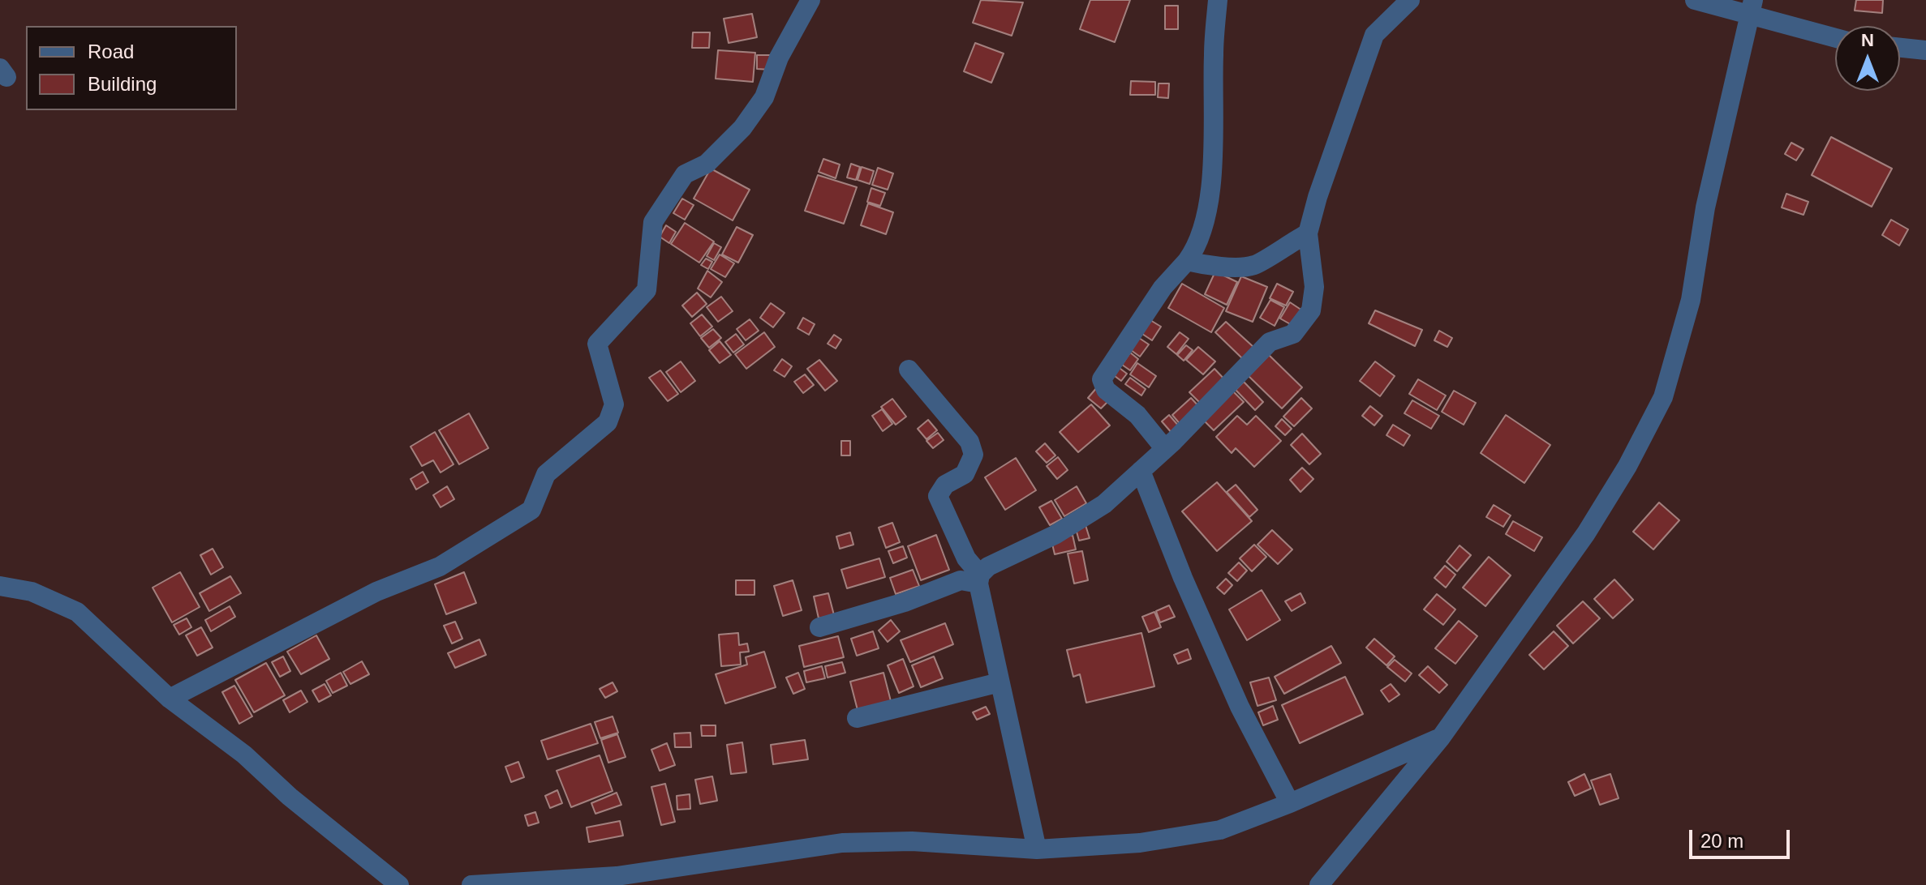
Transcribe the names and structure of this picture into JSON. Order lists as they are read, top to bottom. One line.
{"legend":["Road","Building"],"scale_bar":"20 m","north":"top"}
